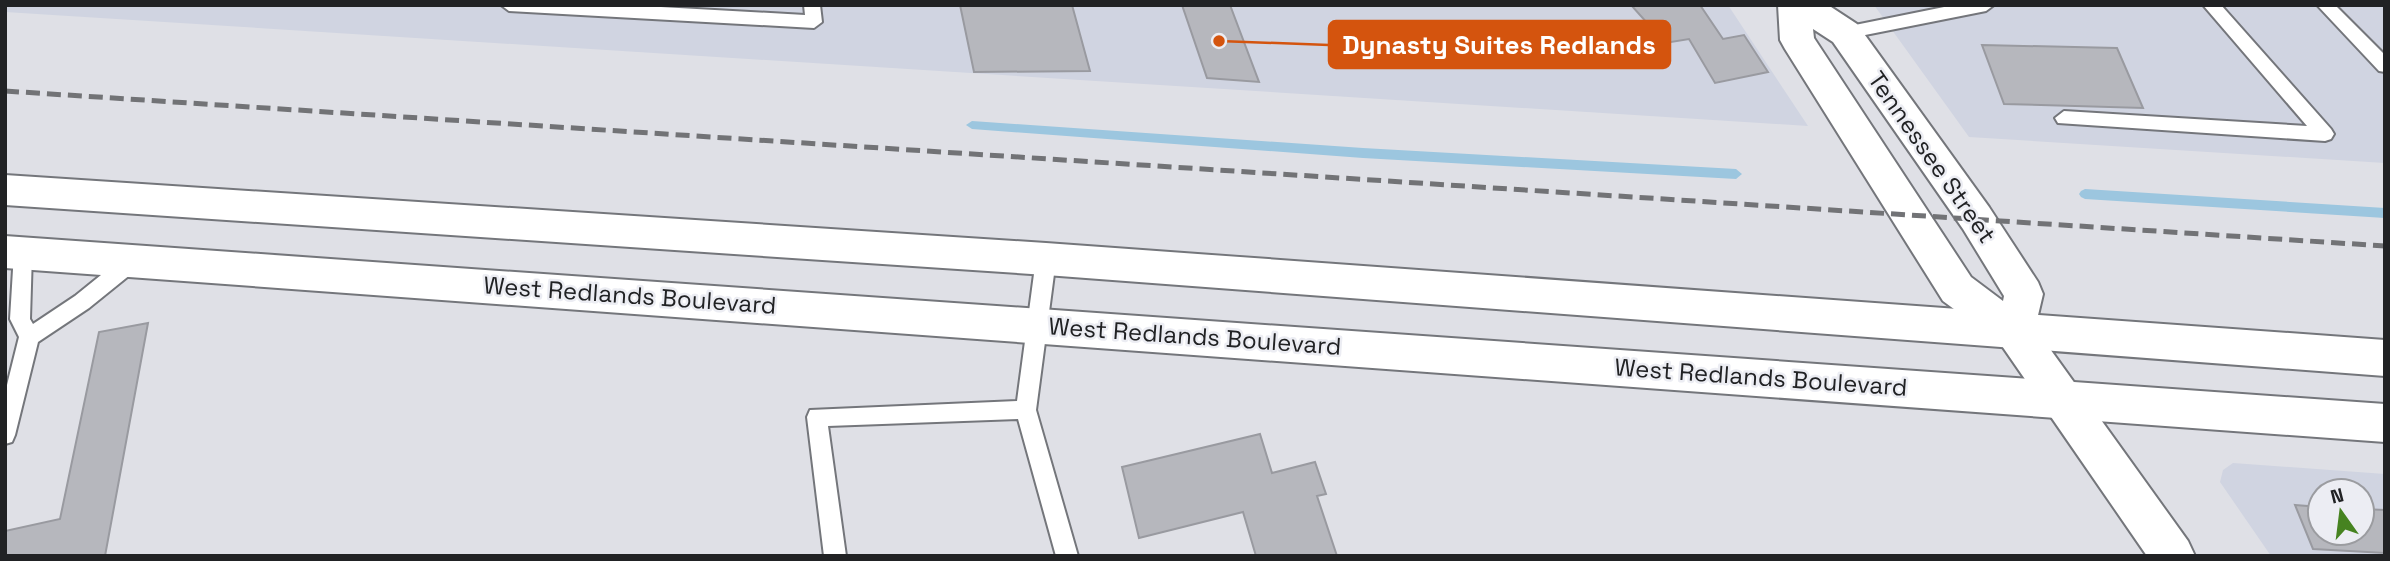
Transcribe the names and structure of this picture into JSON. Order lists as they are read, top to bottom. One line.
{"streets":{"main road":["Tennessee Street","West Redlands Boulevard"]},"crossings":[["Tennessee Street","West Redlands Boulevard"]],"places":["Dynasty Suites Redlands"],"north":"top"}
